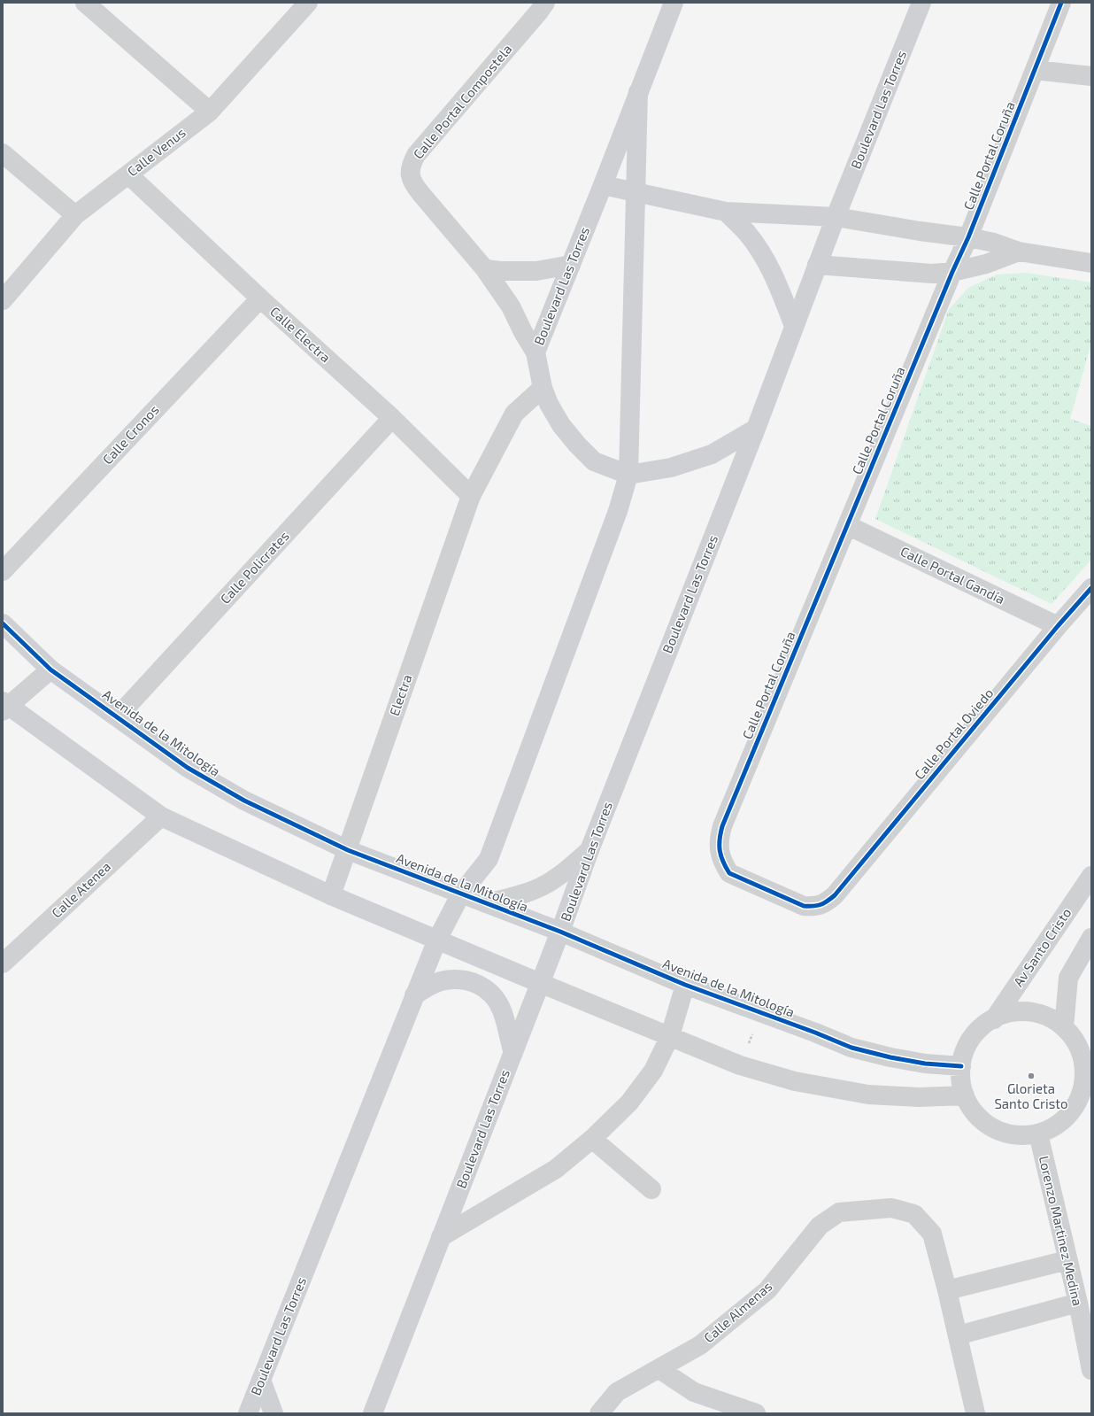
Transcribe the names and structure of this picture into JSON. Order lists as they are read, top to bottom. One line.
{"streets":{"main road":["Boulevard Las Torres","Avenida de la Mitología"],"street":["Calle Portal Compostela","Calle Venus","Calle Portal Coruña","Calle Electra","Calle Cronos","Calle Policrates","Calle Portal Gandía","Electra","Calle Portal Oviedo","Calle Atenea","Av Santo Cristo","Lorenzo Martinez Medina","Calle Almenas"]},"crossings":[["Calle Portal Compostela","Boulevard Las Torres"],["Boulevard Las Torres","Electra"],["Boulevard Las Torres","Avenida de la Mitología"],["Calle Venus","Calle Electra"],["Calle Portal Coruña","Calle Portal Gandía"],["Calle Portal Coruña","Calle Portal Oviedo"],["Calle Electra","Calle Cronos"],["Calle Electra","Calle Policrates"],["Calle Electra","Electra"],["Calle Policrates","Avenida de la Mitología"],["Calle Portal Gandía","Calle Portal Oviedo"],["Electra","Avenida de la Mitología"],["Avenida de la Mitología","Av Santo Cristo"],["Avenida de la Mitología","Lorenzo Martinez Medina"],["Av Santo Cristo","Lorenzo Martinez Medina"]],"places":["Glorieta Santo Cristo"]}
